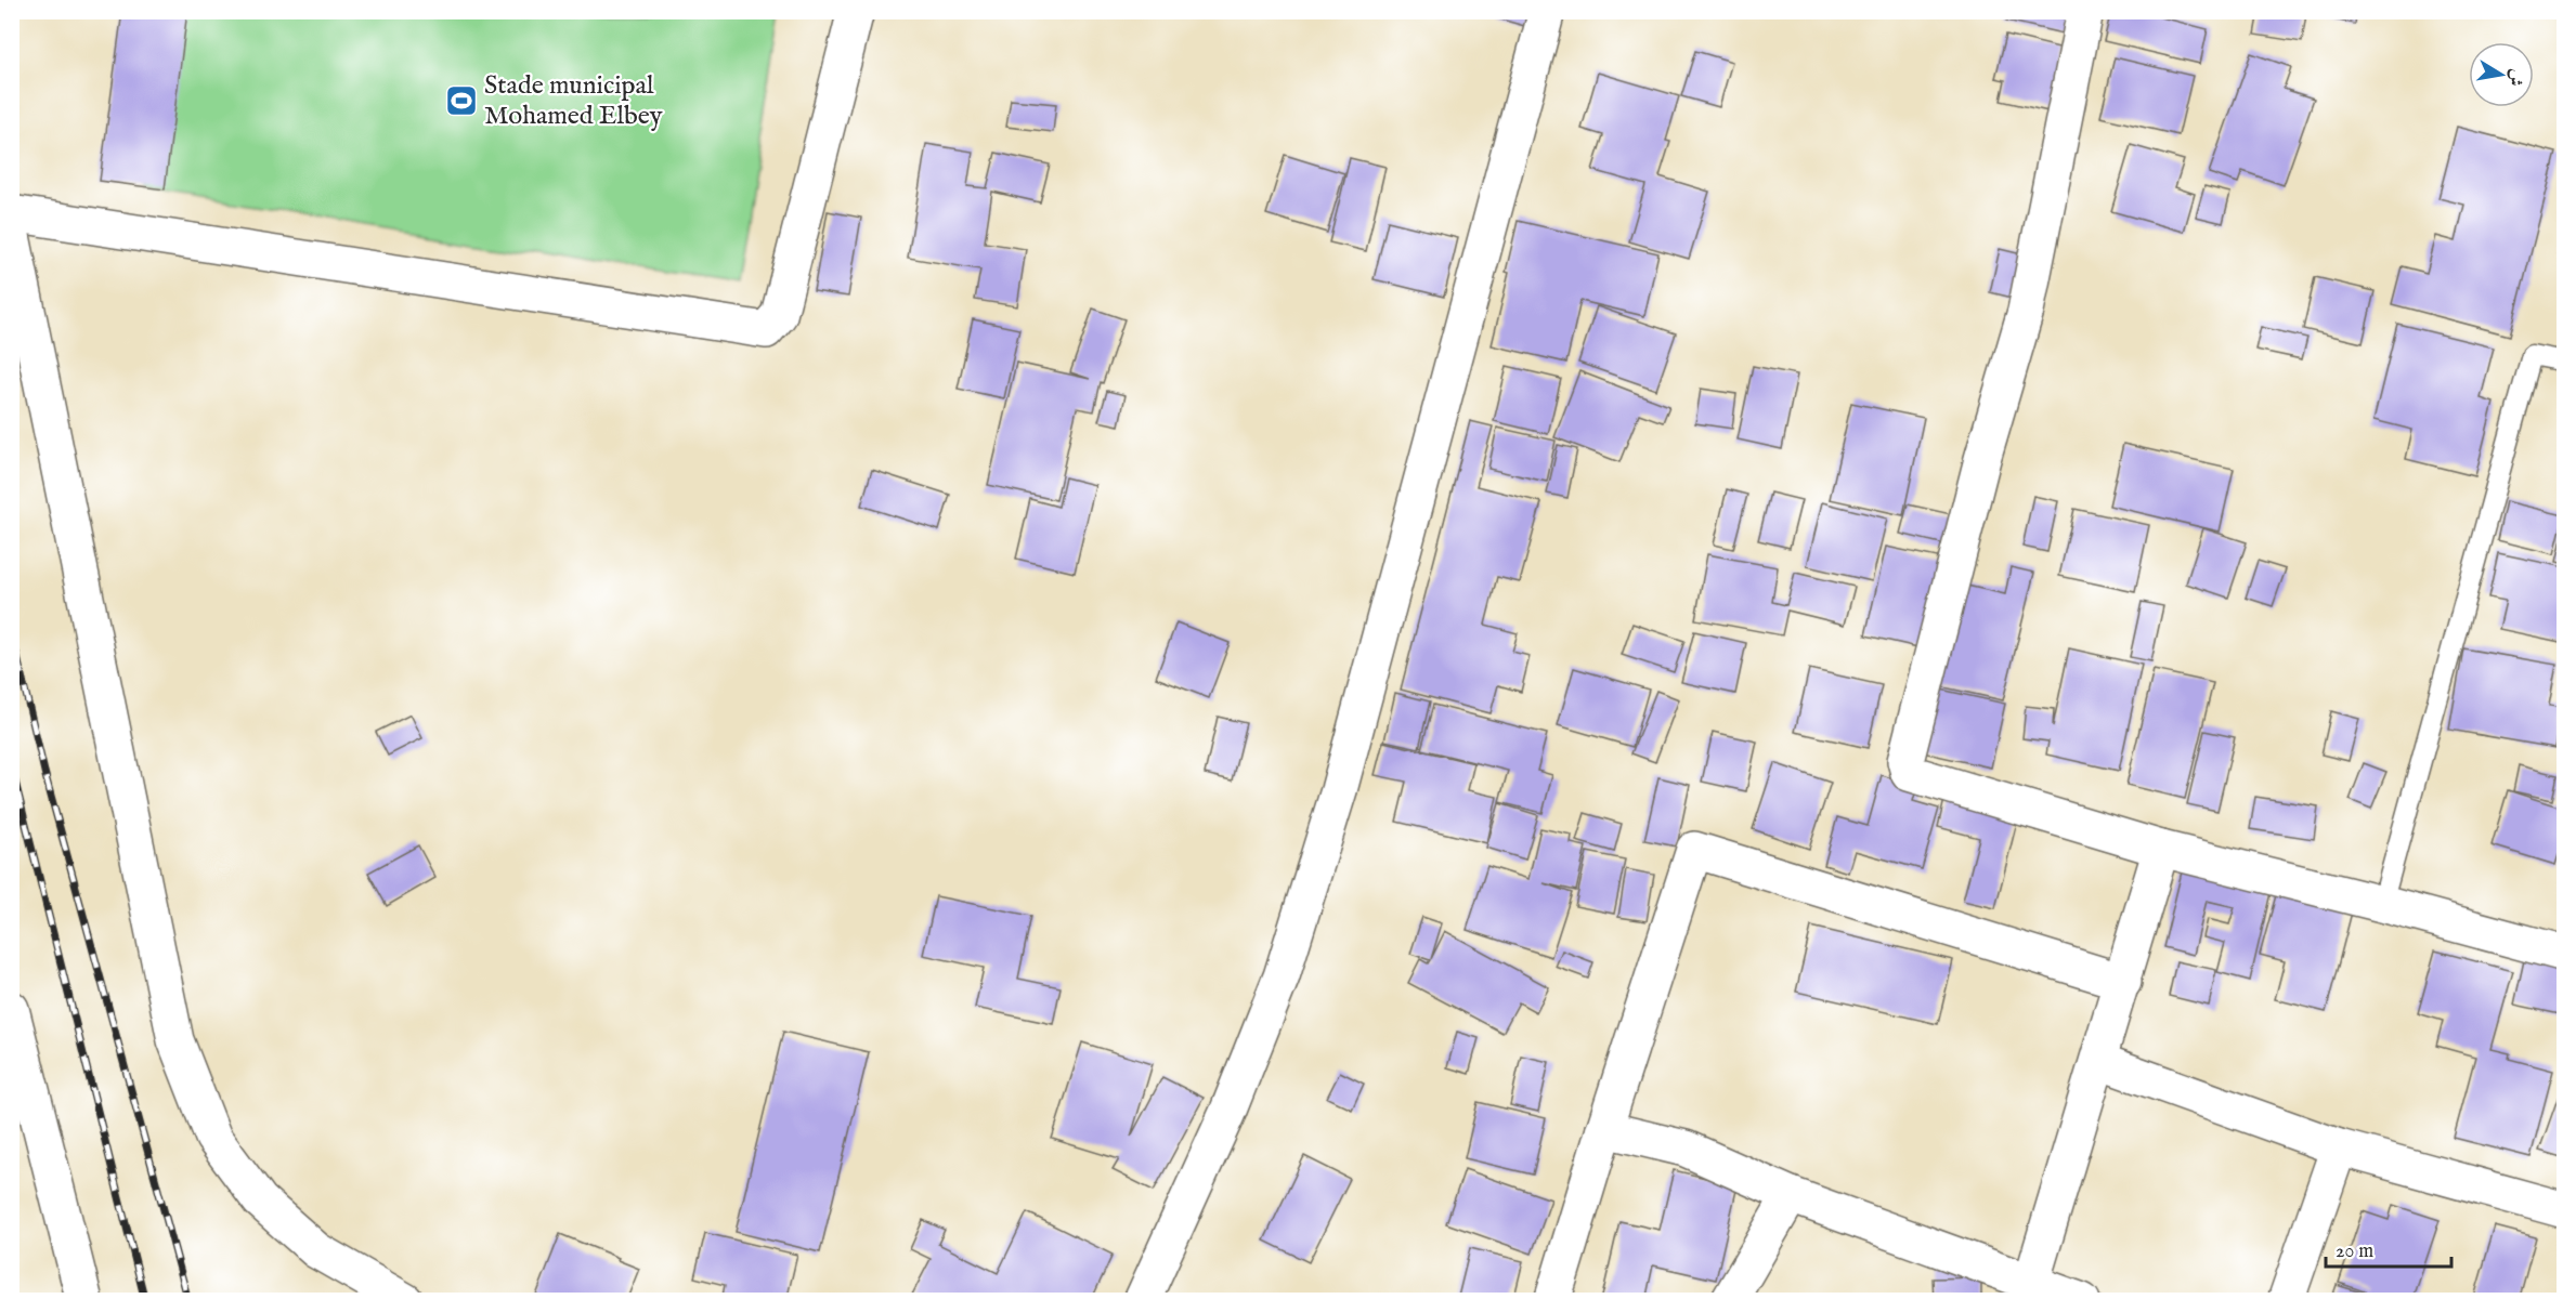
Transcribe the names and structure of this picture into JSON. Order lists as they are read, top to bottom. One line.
{"places":{"sports":["Stade municipal Mohamed Elbey"]},"scale_bar":"20 m","north":"right"}
